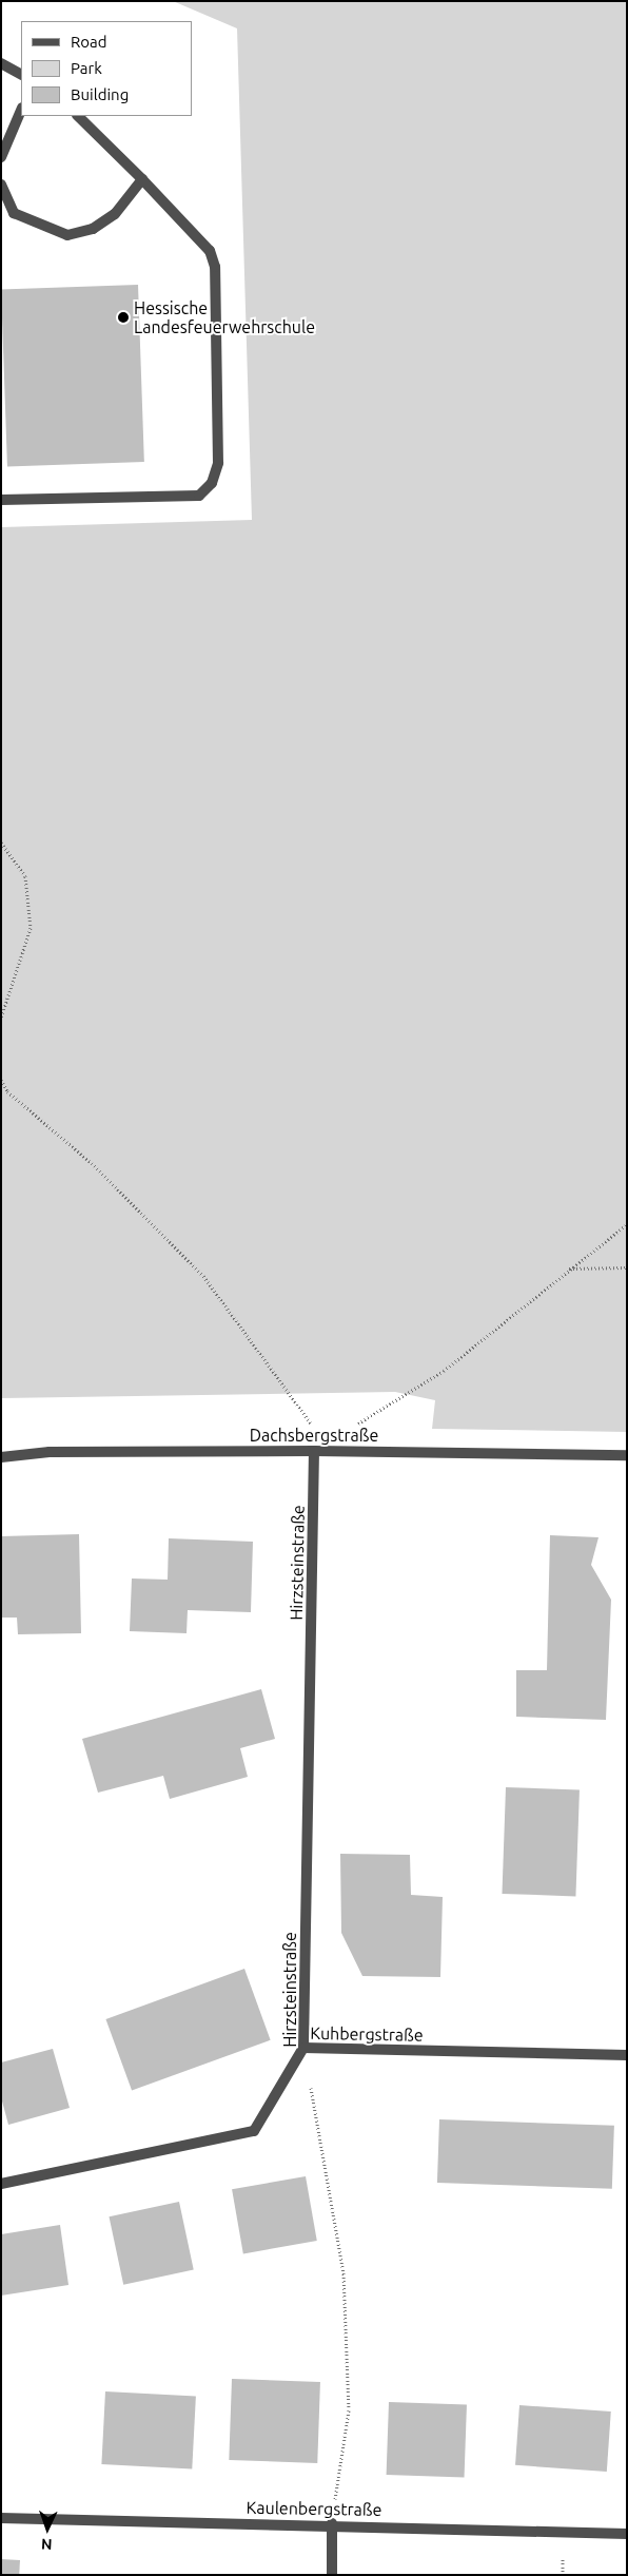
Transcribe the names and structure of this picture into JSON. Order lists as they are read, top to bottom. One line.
{"streets":{"street":["Dachsbergstraße","Hirzsteinstraße","Kuhbergstraße","Kaulenbergstraße"]},"crossings":[["Dachsbergstraße","Hirzsteinstraße"],["Hirzsteinstraße","Kuhbergstraße"],["Hirzsteinstraße","Kaulenbergstraße"]],"places":["Hessische Landesfeuerwehrschule"],"legend":["Road","Park","Building"],"north":"bottom"}
